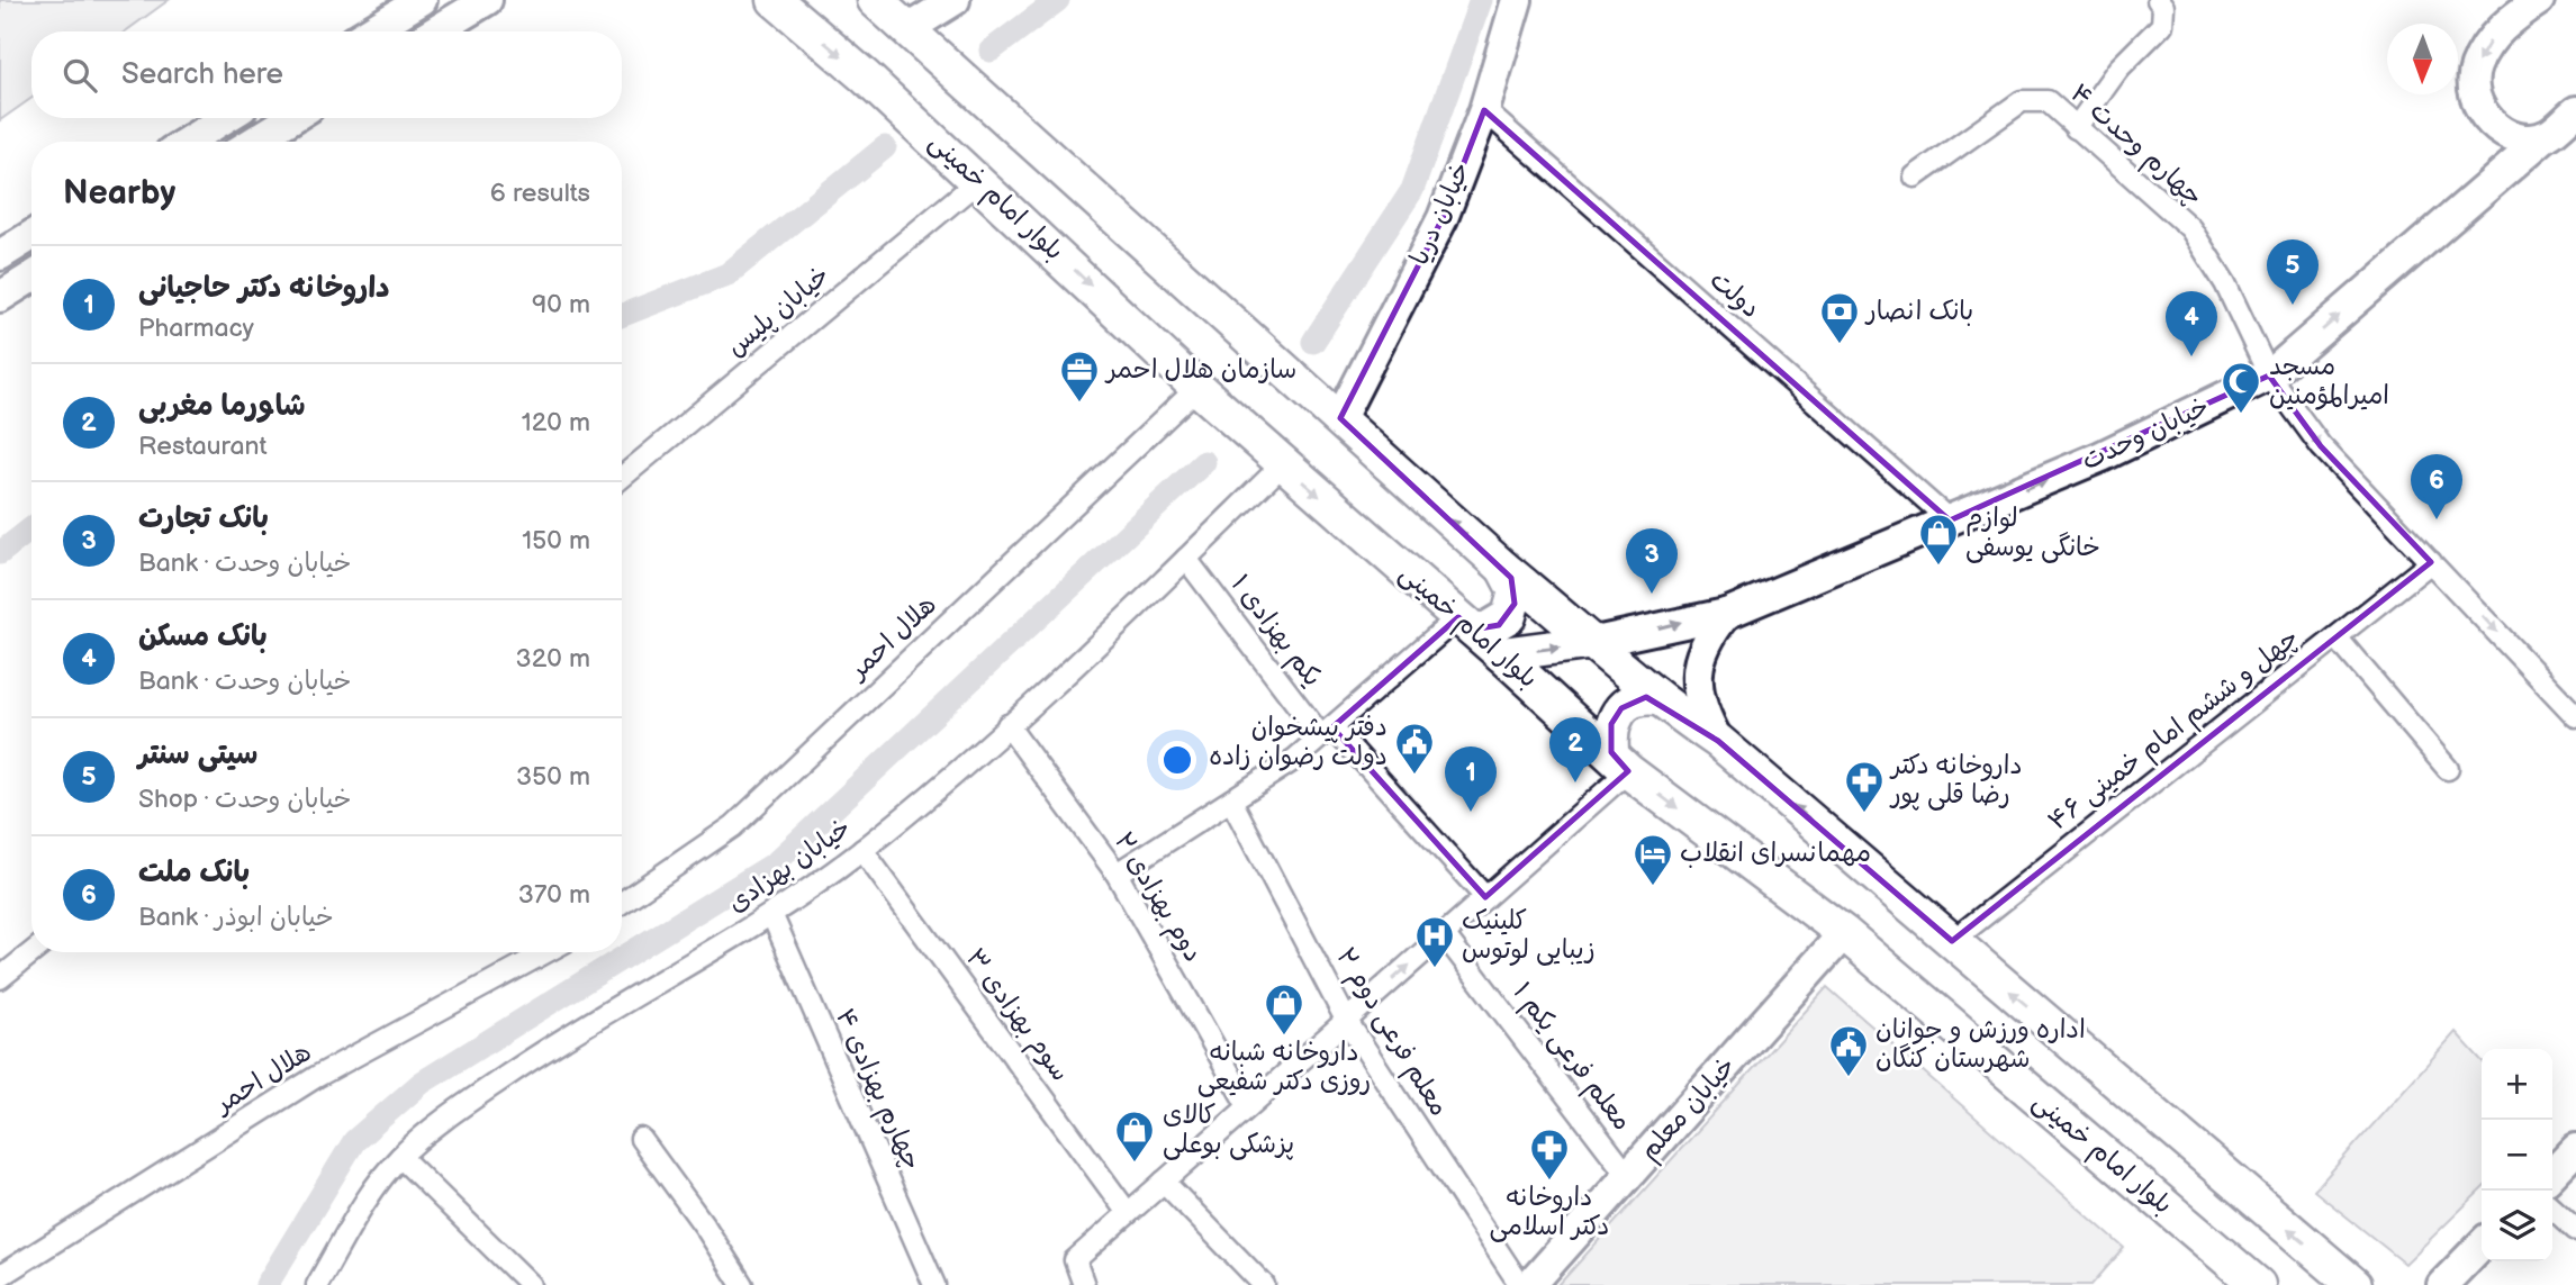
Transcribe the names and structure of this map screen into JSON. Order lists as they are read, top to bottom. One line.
{"streets":{"main road":["بلوار امام خمینی","خیابان دریا","خیابان وحدت","خیابان معلم"],"street":["چهارم وحدت ۴","دولت","خیابان پلیس","یکم بهزادی ۱","هلال احمر","چهل و ششم امام خمینی ۴۶","خیابان بهزادی","دوم بهزادی ۲","سوم بهزادی ۳","معلم فرعی دوم ۲","معلم فرعی یکم ۱","چهارم بهزادی ۴"]},"crossings":[["چهارم وحدت ۴","خیابان وحدت"],["چهارم وحدت ۴","چهل و ششم امام خمینی ۴۶"],["بلوار امام خمینی","خیابان پلیس"],["بلوار امام خمینی","هلال احمر"],["بلوار امام خمینی","خیابان بهزادی"],["بلوار امام خمینی","خیابان معلم"],["خیابان دریا","دولت"],["دولت","خیابان وحدت"],["یکم بهزادی ۱","خیابان بهزادی"],["خیابان بهزادی","دوم بهزادی ۲"],["خیابان بهزادی","سوم بهزادی ۳"],["خیابان بهزادی","چهارم بهزادی ۴"],["معلم فرعی یکم ۱","خیابان معلم"]],"one_way":["خیابان وحدت"],"places":{"bank":["بانک انصار"],"office":["سازمان هلال احمر"],"mosque":["مسجد امیرالمؤمنین"],"shop":["لوازم خانگی یوسفی","داروخانه شبانه روزی دکتر شفیعی","کالای پزشکی بوعلی"],"public building":["دفتر پیشخوان دولت رضوان زاده","اداره ورزش و جوانان شهرستان کنگان"],"pharmacy":["داروخانه دکتر رضا قلی پور","داروخانه دکتر اسلامی"],"hotel":["مهمانسرای انقلاب"],"hospital":["کلینیک زیبایی لوتوس"]},"north":"bottom","page":{"search":"Search here","heading":["Nearby","6 results"],"pins":["5","4","6","3","2","1"],"list":[{"mark":"1","name":"داروخانه دکتر حاجیانی","note":"Pharmacy","value":"90 m"},{"mark":"2","name":"شاورما مغربی","note":"Restaurant","value":"120 m"},{"mark":"3","name":"بانک تجارت","note":"Bank · خیابان وحدت","value":"150 m"},{"mark":"4","name":"بانک مسکن","note":"Bank · خیابان وحدت","value":"320 m"},{"mark":"5","name":"سیتی سنتر","note":"Shop · خیابان وحدت","value":"350 m"},{"mark":"6","name":"بانک ملت","note":"Bank · خیابان ابوذر","value":"370 m"}],"map_buttons":["+","−"]}}
